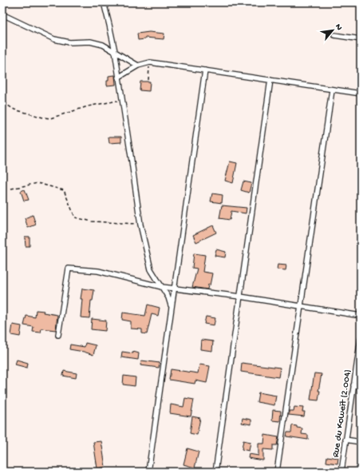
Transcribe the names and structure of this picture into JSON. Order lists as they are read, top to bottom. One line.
{"streets":{"street":["Rue du Koweït (2.004)"]},"north":"top right"}
